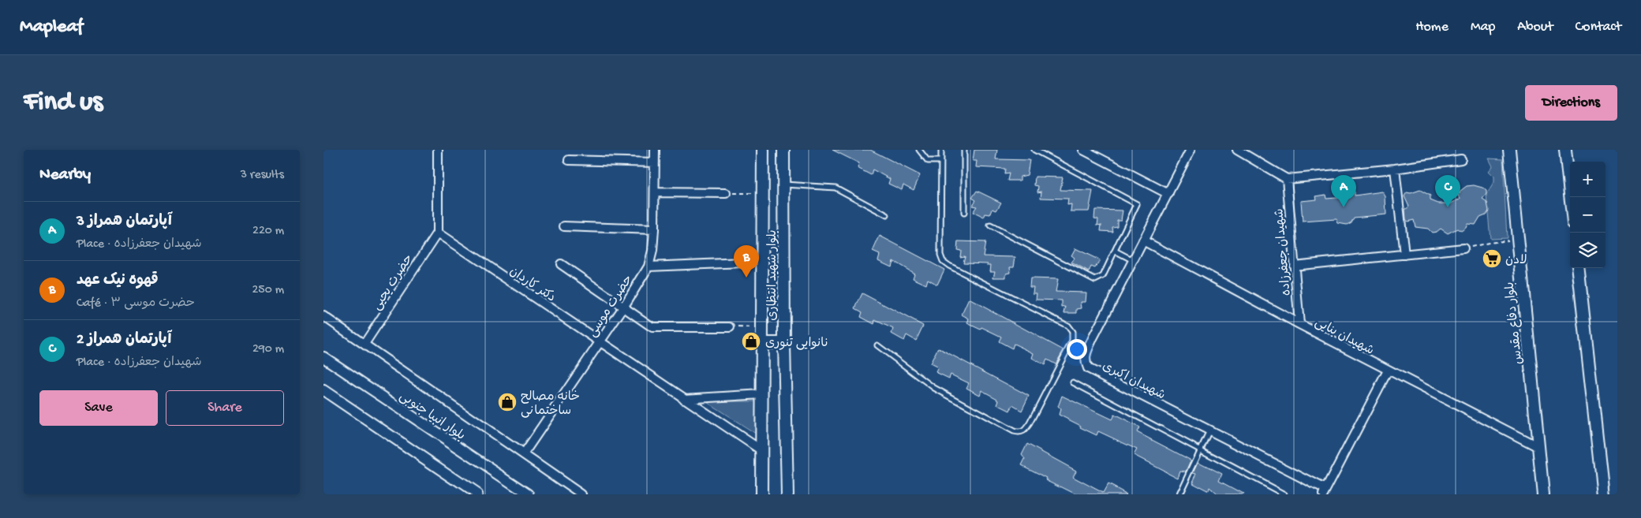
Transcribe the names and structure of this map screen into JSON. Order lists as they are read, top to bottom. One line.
{"streets":{"main road":["بلوار شهید انتظاری","بلوار دفاع مقدس"],"street":["شهیدان جعفرزاده","حضرت یحیی","دکتر کاردان","حضرت موسی","شهیدان بنایی","شهیدان اکبری","بلوار انبیا جنوبی"]},"crossings":[["شهیدان جعفرزاده","شهیدان بنایی"],["بلوار شهید انتظاری","دکتر کاردان"],["حضرت یحیی","دکتر کاردان"],["دکتر کاردان","حضرت موسی"],["بلوار دفاع مقدس","شهیدان بنایی"],["شهیدان بنایی","شهیدان اکبری"]],"places":{"supermarket":["لادن"],"shop":["نانوایی تنوری","خانه مصالح ساختمانی"]},"page":{"header":"Mapleaf","nav":["Home","Map","About","Contact"],"buttons":["Directions",["Save","Share"]],"title":"Find us","heading":["Nearby","3 results"],"map_buttons":["+","−"],"pins":["A","C","B"],"list":[{"mark":"A","name":"آپارتمان همراز 3","note":"Place · شهیدان جعفرزاده","value":"220 m"},{"mark":"B","name":"قهوه نیک عهد","note":"Café · حضرت موسی ۳","value":"250 m"},{"mark":"C","name":"آپارتمان همراز 2","note":"Place · شهیدان جعفرزاده","value":"290 m"}]}}
